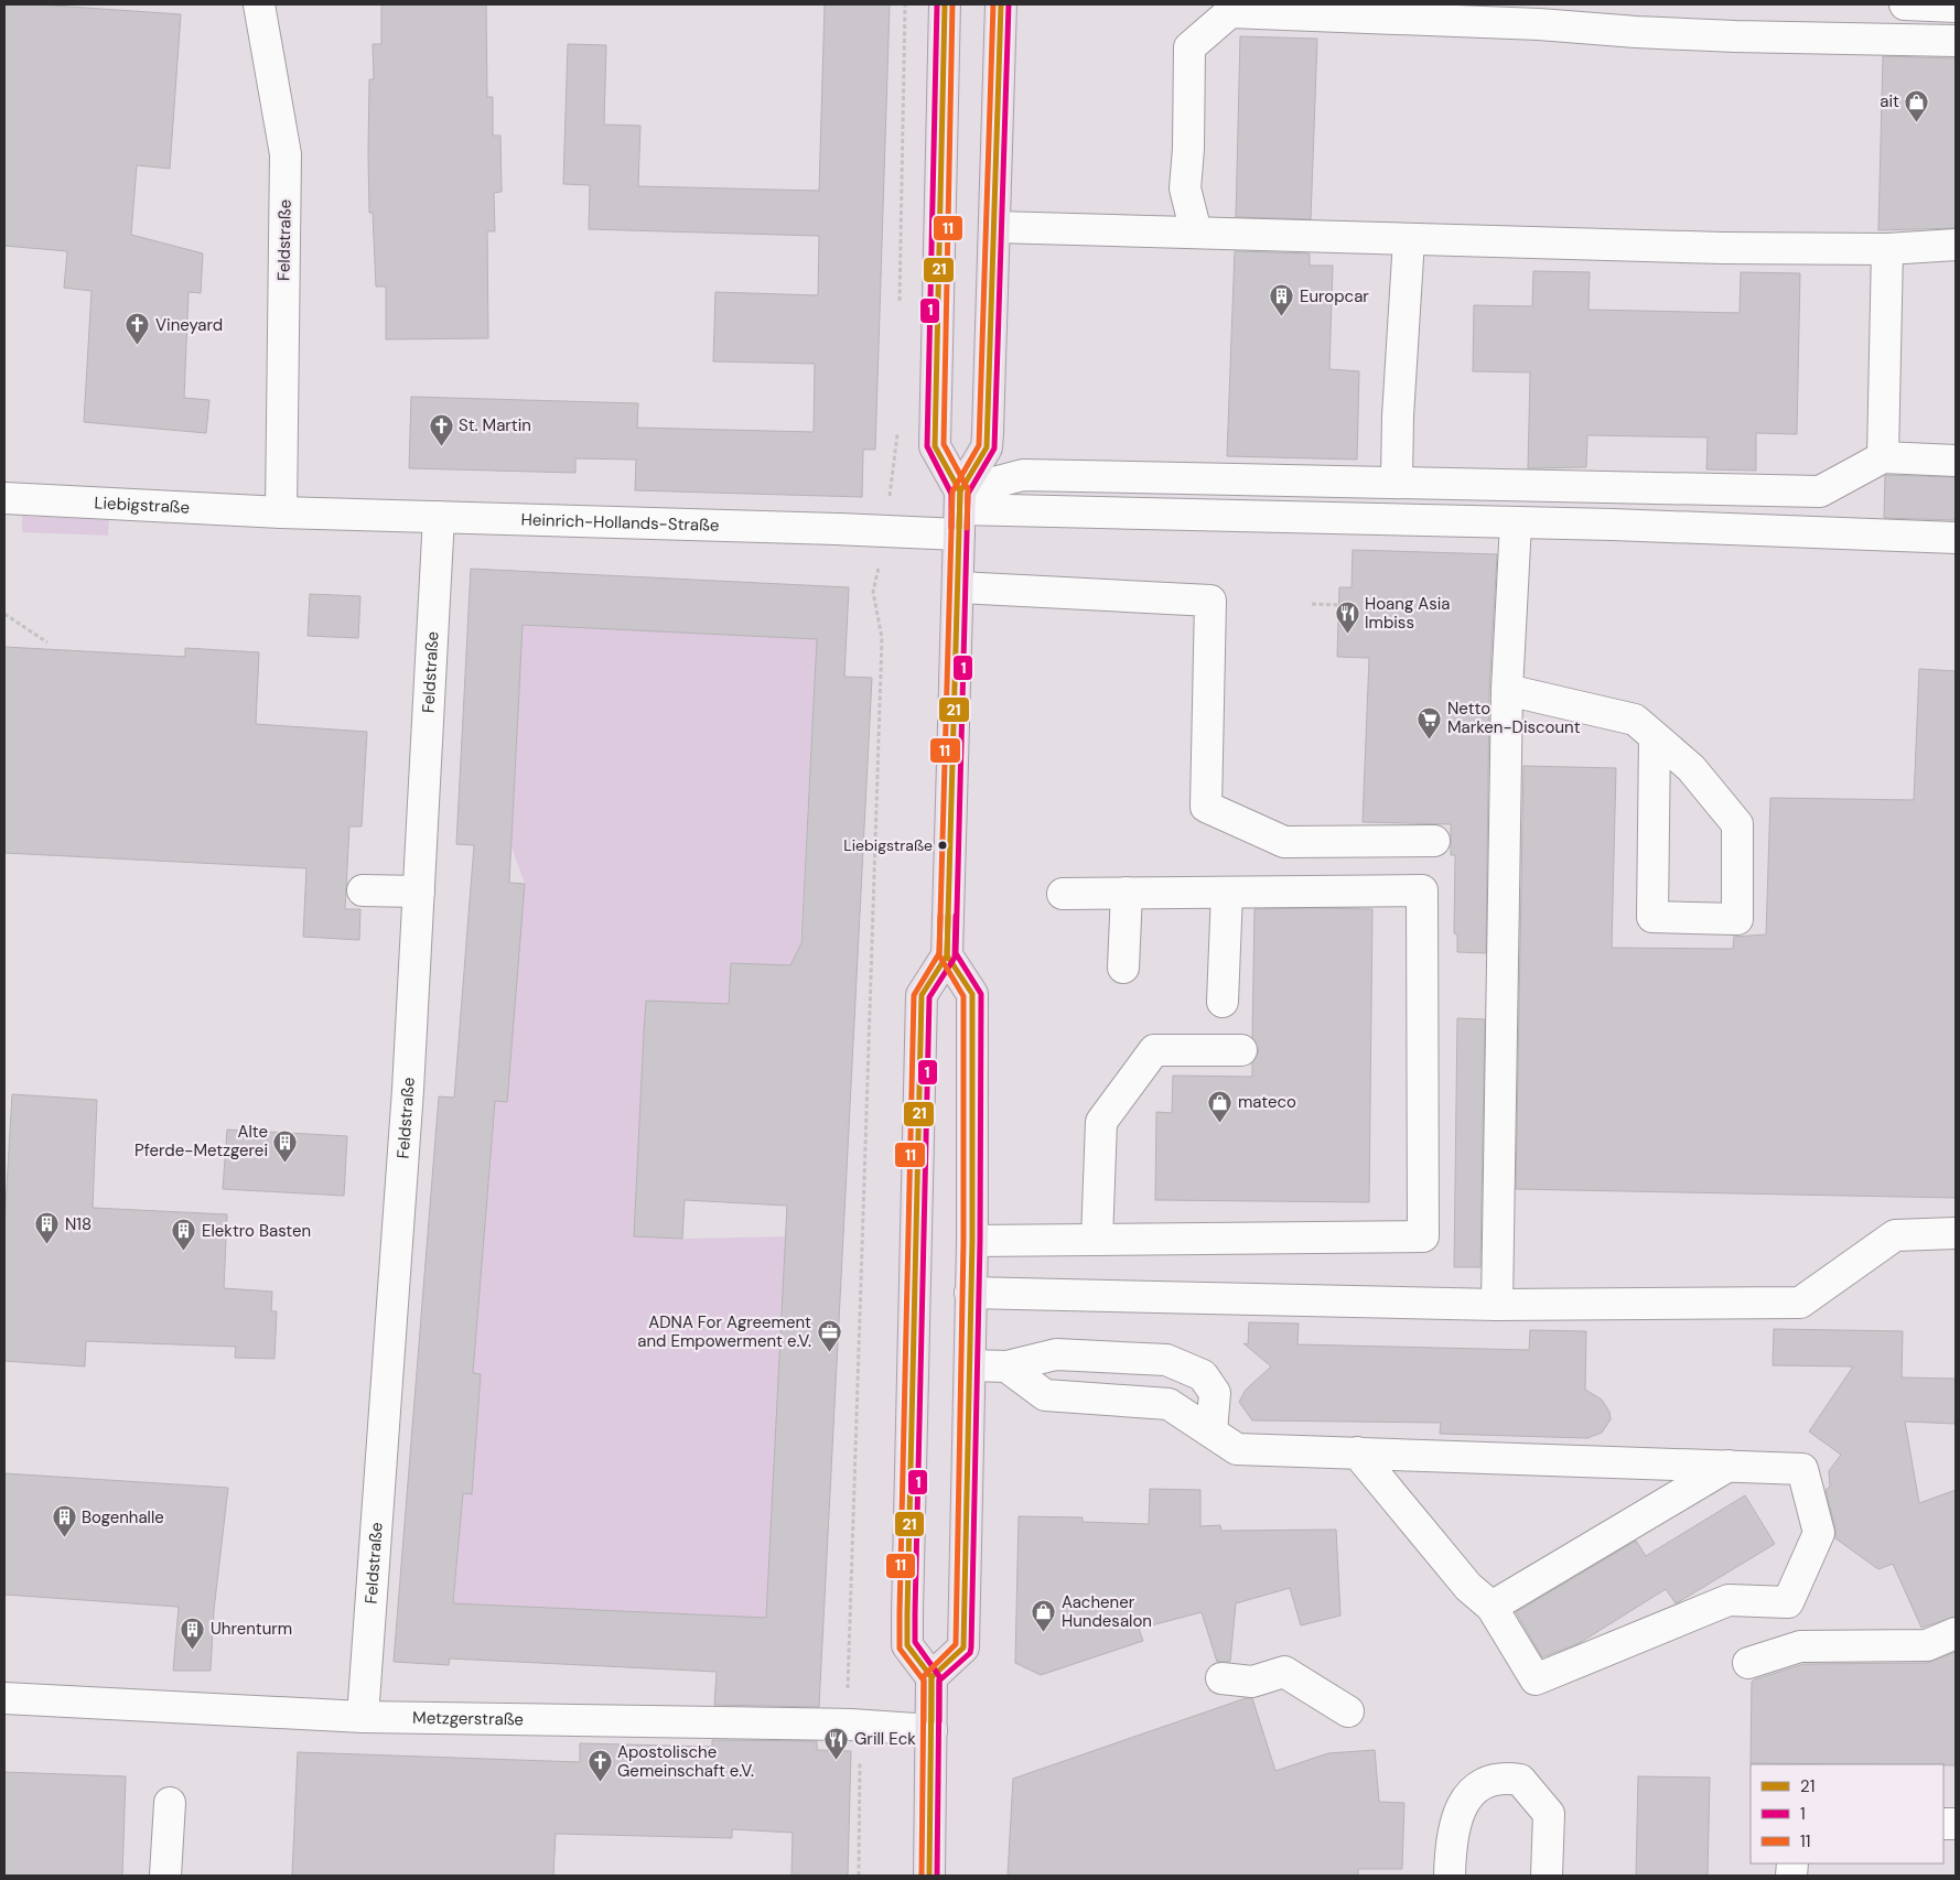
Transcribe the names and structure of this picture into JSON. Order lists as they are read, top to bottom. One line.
{"streets":{"street":["Feldstraße","Liebigstraße","Heinrich-Hollands-Straße","Metzgerstraße"]},"crossings":[["Feldstraße","Liebigstraße"],["Feldstraße","Heinrich-Hollands-Straße"],["Feldstraße","Metzgerstraße"],["Liebigstraße","Heinrich-Hollands-Straße"]],"places":{"shop":["ait","mateco","Aachener Hundesalon"],"building":["Europcar","Alte Pferde-Metzgerei","N18","Elektro Basten","Bogenhalle","Uhrenturm"],"church":["Vineyard","St. Martin","Apostolische Gemeinschaft e.V."],"restaurant":["Hoang Asia Imbiss","Grill Eck"],"supermarket":["Netto Marken-Discount"],"other":["Liebigstraße"],"office":["ADNA For Agreement and Empowerment e.V."]},"lines":["transit line 21","transit line 1","transit line 11"],"legend":["21","1","11"]}
